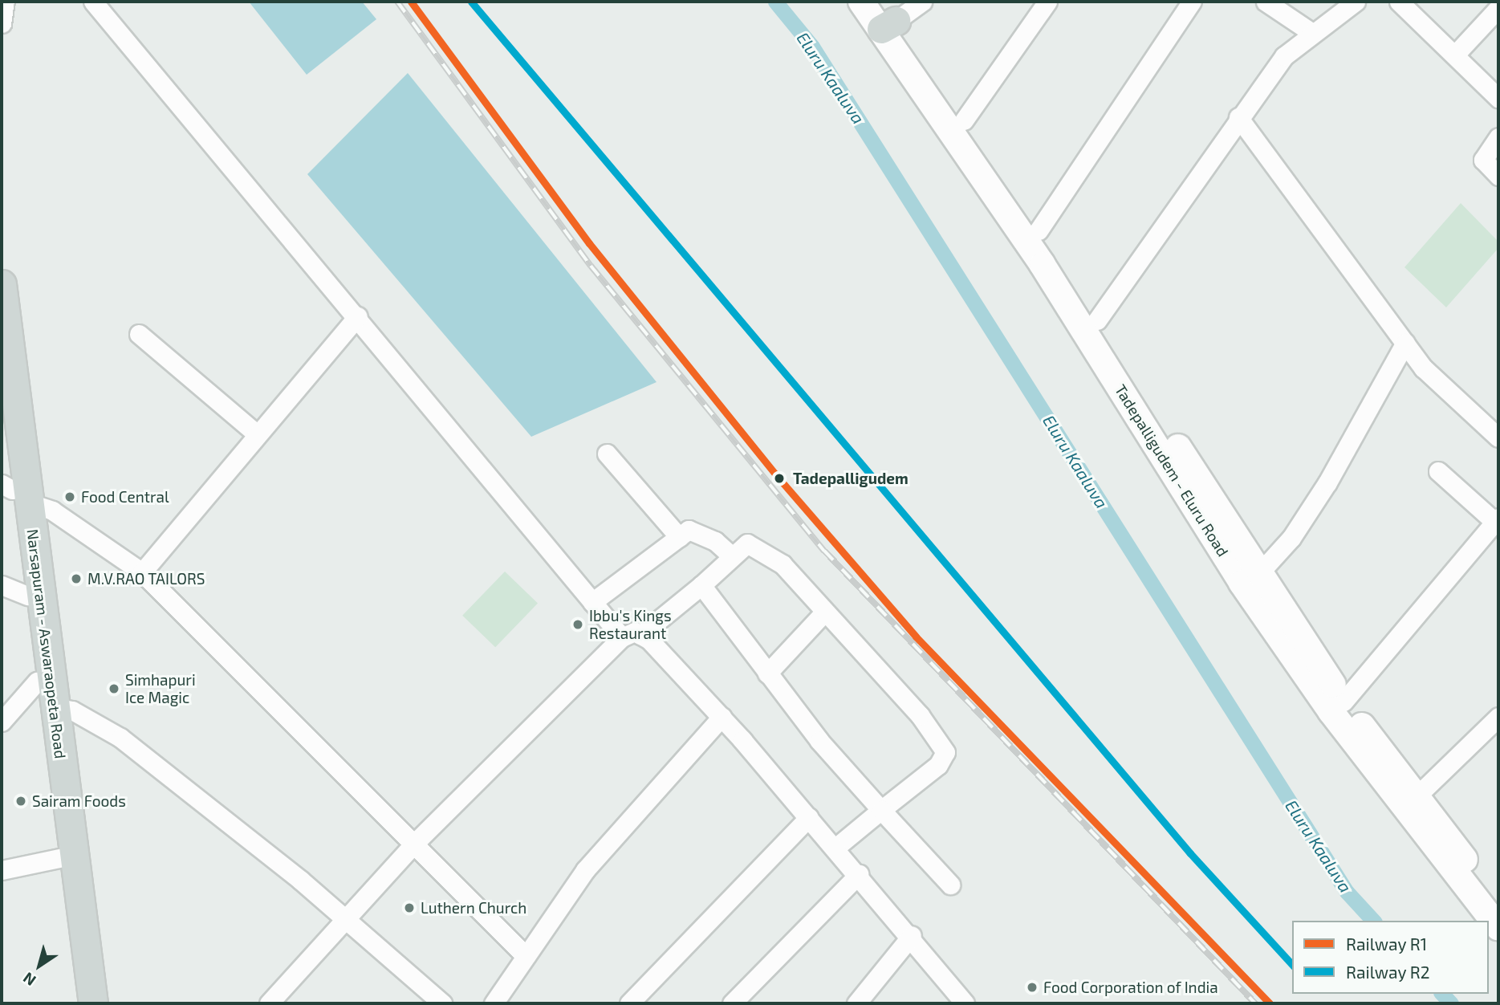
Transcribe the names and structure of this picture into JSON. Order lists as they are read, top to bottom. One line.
{"streets":{"main road":["Tadepalligudem - Eluru Road","Narsapuram - Aswaraopeta Road"]},"water":["Eluru Kaaluva"],"places":["Tadepalligudem","Food Central","M.V.RAO TAILORS","Ibbu's Kings Restaurant","Simhapuri Ice Magic","Sairam Foods","Luthern Church","Food Corporation of India"],"lines":["rail line R1","rail line R2"],"legend":["Railway R1","Railway R2"],"north":"bottom left"}
